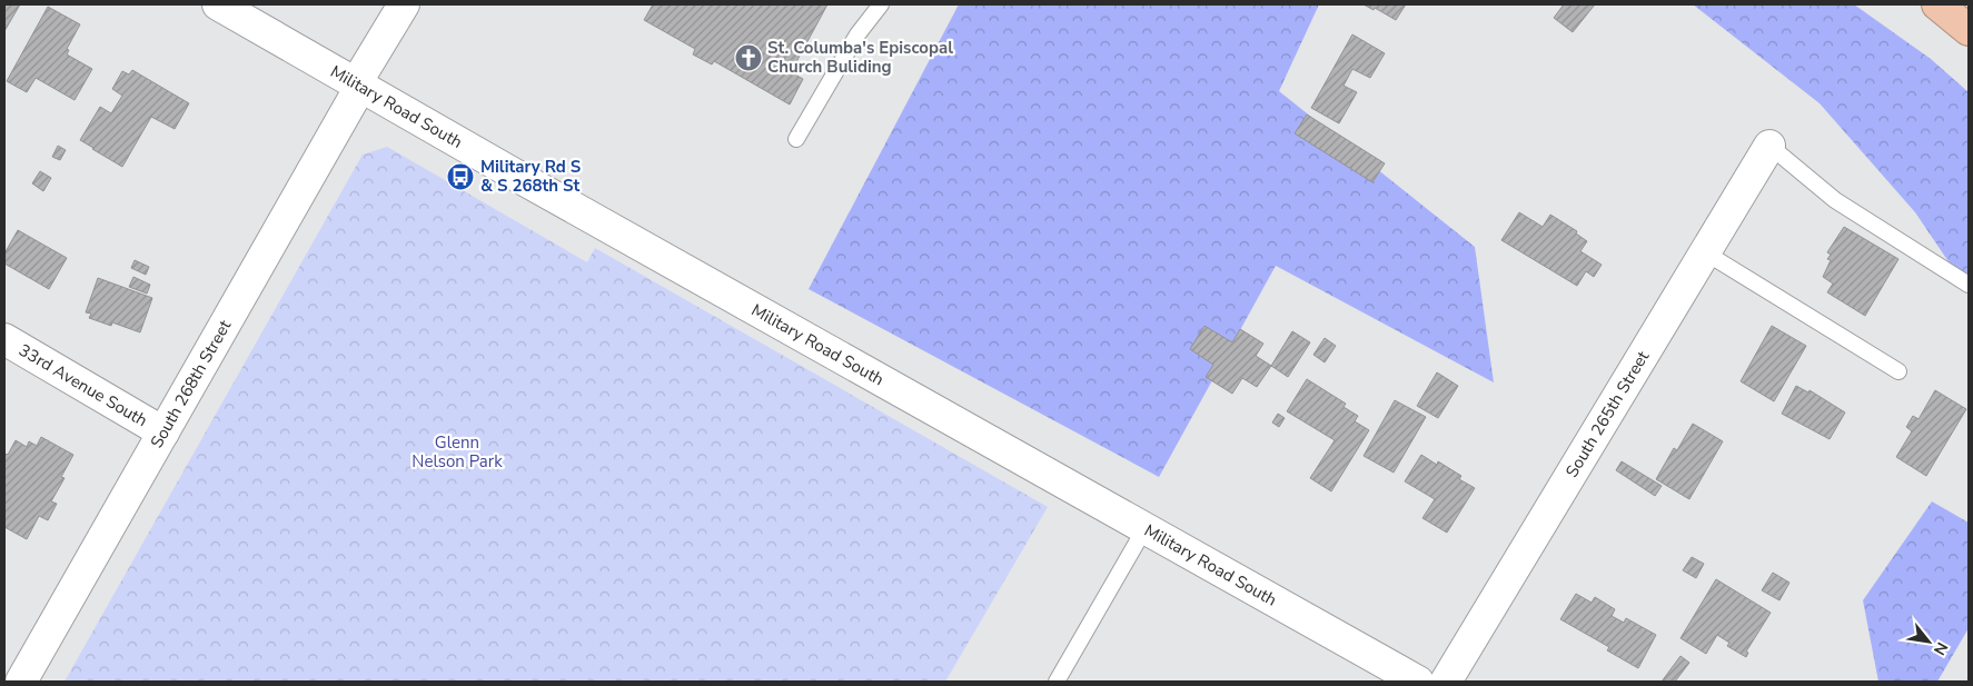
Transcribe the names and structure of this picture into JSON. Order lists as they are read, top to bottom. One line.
{"streets":{"street":["Military Road South","South 268th Street","33rd Avenue South","South 265th Street"]},"crossings":[["Military Road South","South 268th Street"],["South 268th Street","33rd Avenue South"]],"parks":["Glenn Nelson Park"],"places":{"church":["St. Columba's Episcopal Church Buliding"],"bus stop":["Military Rd S & S 268th St"]},"north":"bottom right"}
